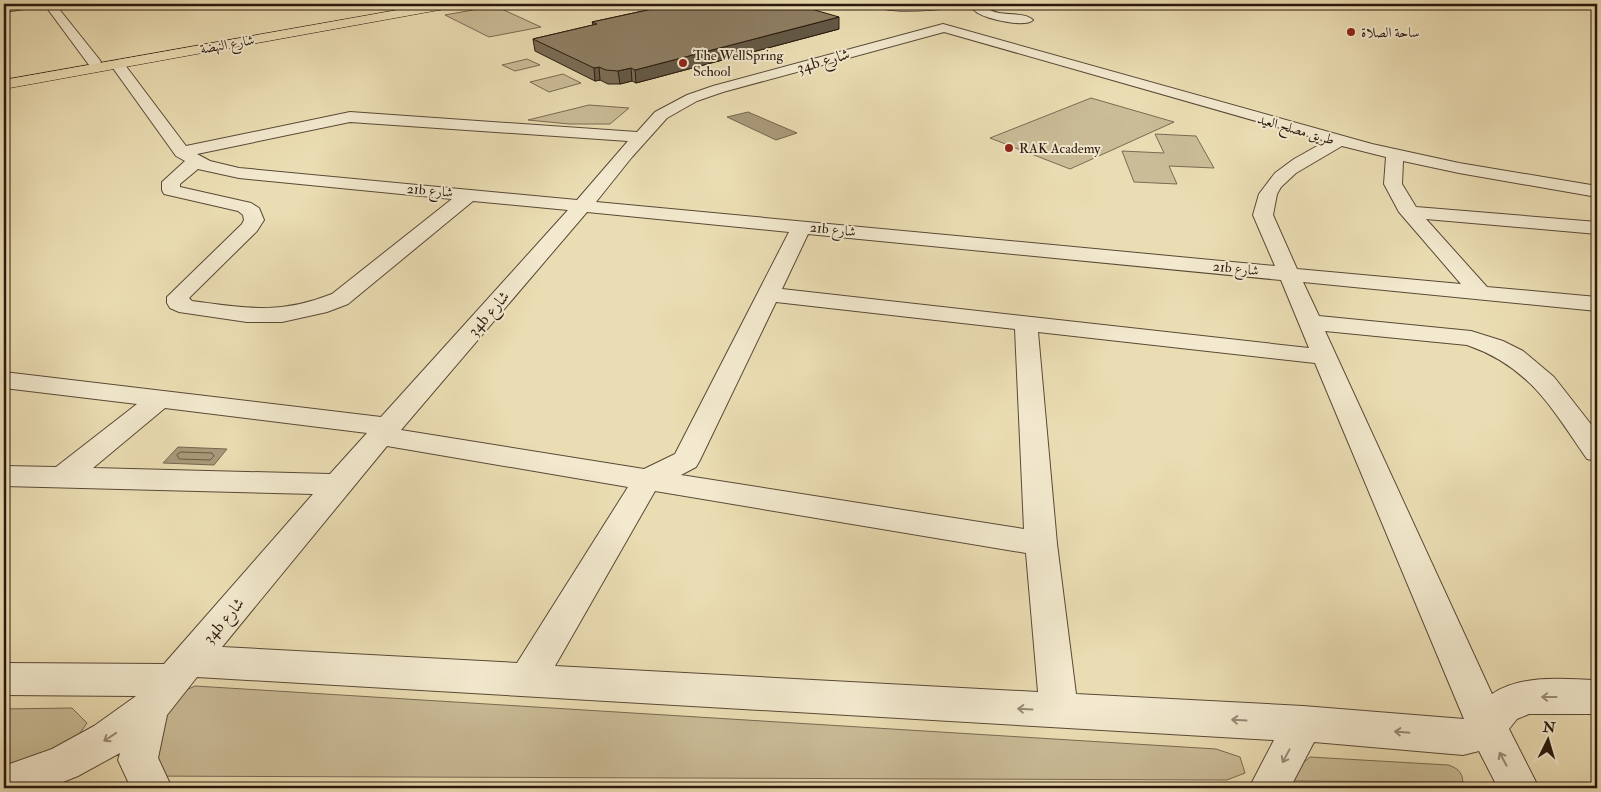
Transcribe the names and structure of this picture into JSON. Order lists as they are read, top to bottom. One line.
{"streets":{"main road":["شارع النهضة"],"street":["34b شارع","طريق مصلح العيد","21b شارع"]},"crossings":[["34b شارع","طريق مصلح العيد"],["34b شارع","21b شارع"]],"places":["ساحة الصلاة","The WellSpring School","RAK Academy"],"north":"top"}
